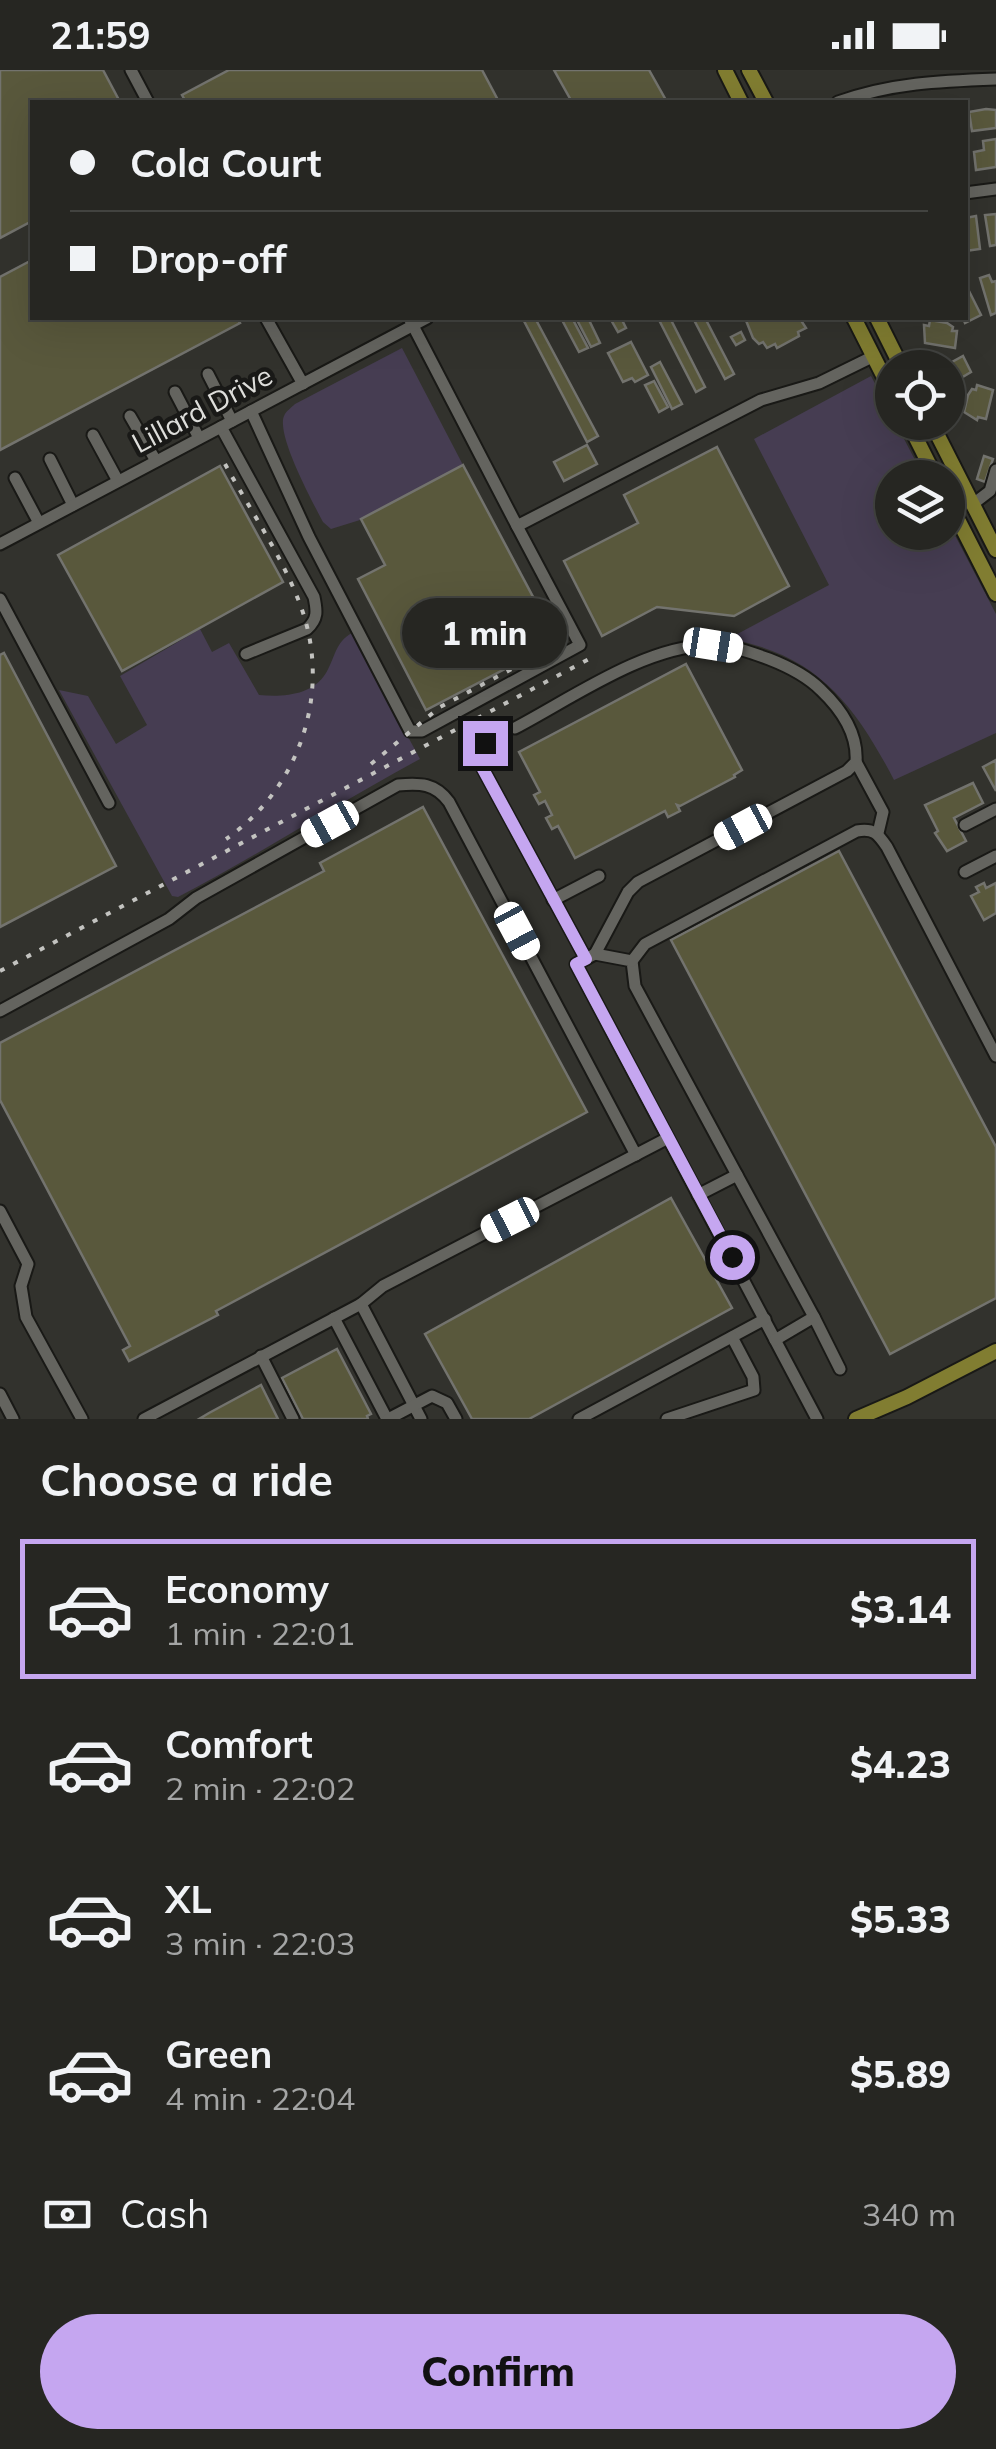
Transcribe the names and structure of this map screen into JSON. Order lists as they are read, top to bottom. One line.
{"streets":{"street":["Lillard Drive"]},"page":{"status":"21:59","banner":["Cola Court","Drop-off"],"bubble":"1 min","heading":"Choose a ride","list":[{"name":"Economy","note":"1 min · 22:01","value":"$3.14"},{"name":"Comfort","note":"2 min · 22:02","value":"$4.23"},{"name":"XL","note":"3 min · 22:03","value":"$5.33"},{"name":"Green","note":"4 min · 22:04","value":"$5.89"}],"pay":["Cash","340 m"],"buttons":"Confirm"}}
